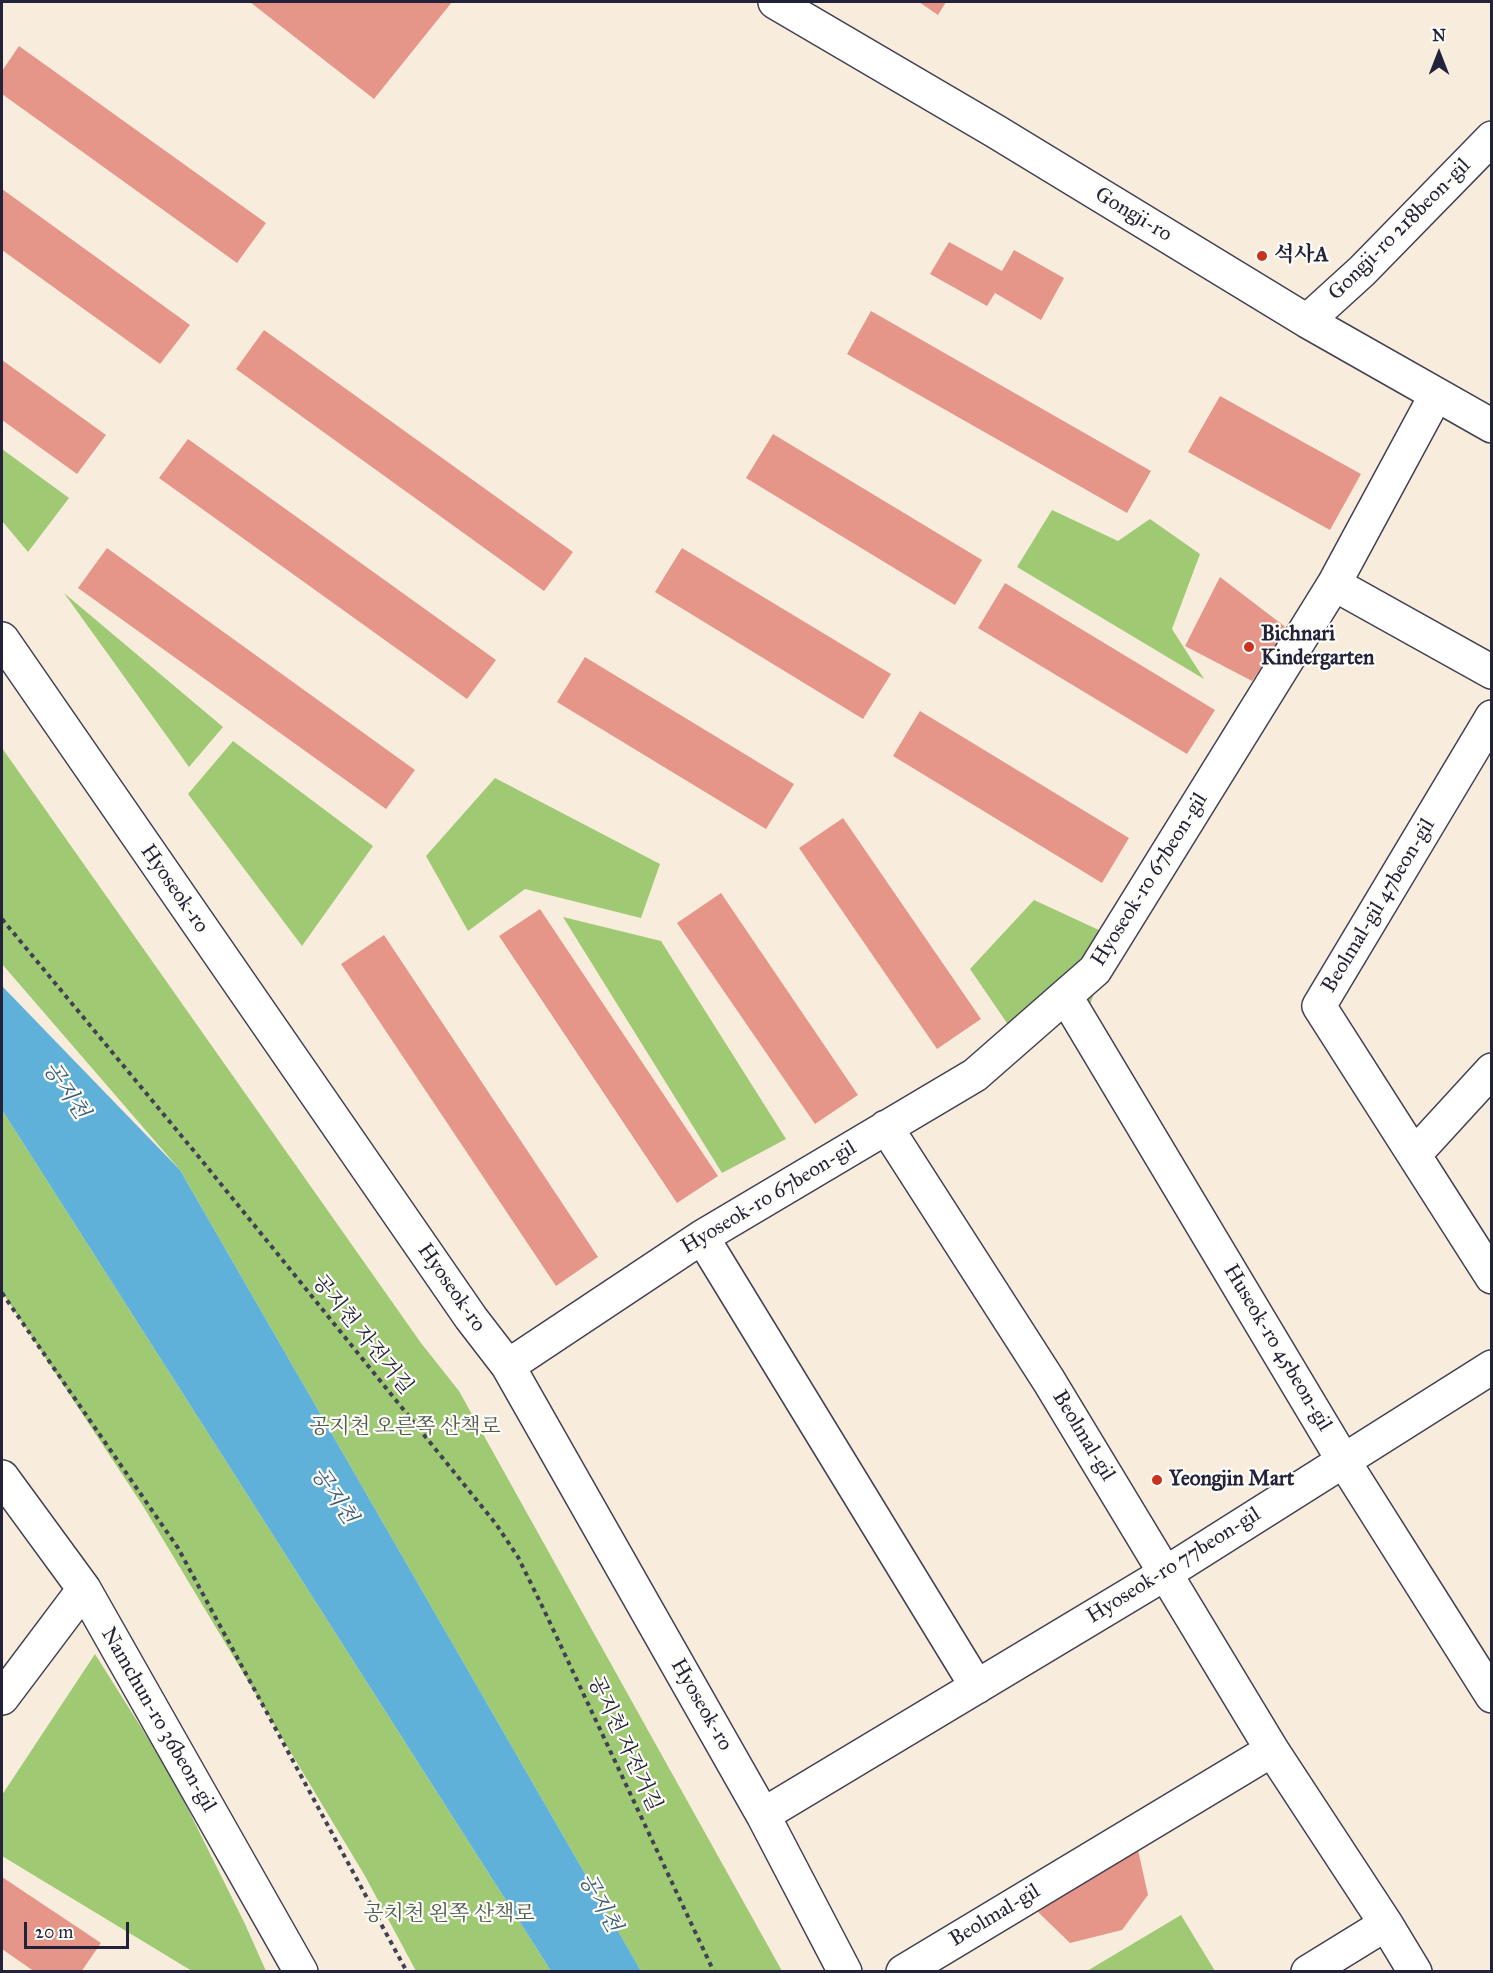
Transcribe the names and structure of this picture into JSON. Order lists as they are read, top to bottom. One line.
{"streets":{"street":["Gongji-ro","Gongji-ro 218beon-gil","Hyoseok-ro 67beon-gil","Hyoseok-ro","Beolmal-gil 47beon-gil","Huseok-ro 45beon-gil","Beolmal-gil","Hyoseok-ro 77beon-gil","Namchun-ro 36beon-gil"],"path":["공지천 자전거길"]},"crossings":[["Gongji-ro","Gongji-ro 218beon-gil"],["Gongji-ro","Hyoseok-ro 67beon-gil"],["Hyoseok-ro 67beon-gil","Hyoseok-ro"],["Hyoseok-ro 67beon-gil","Huseok-ro 45beon-gil"],["Hyoseok-ro 67beon-gil","Beolmal-gil"],["Hyoseok-ro","Hyoseok-ro 77beon-gil"],["Huseok-ro 45beon-gil","Hyoseok-ro 77beon-gil"],["Beolmal-gil","Hyoseok-ro 77beon-gil"]],"water":["공지천"],"parks":["공지천 오른쪽 산책로","공치천 왼쪽 산책로"],"places":["석사A","Bichnari Kindergarten","Yeongjin Mart"],"scale_bar":"20 m","north":"top"}
